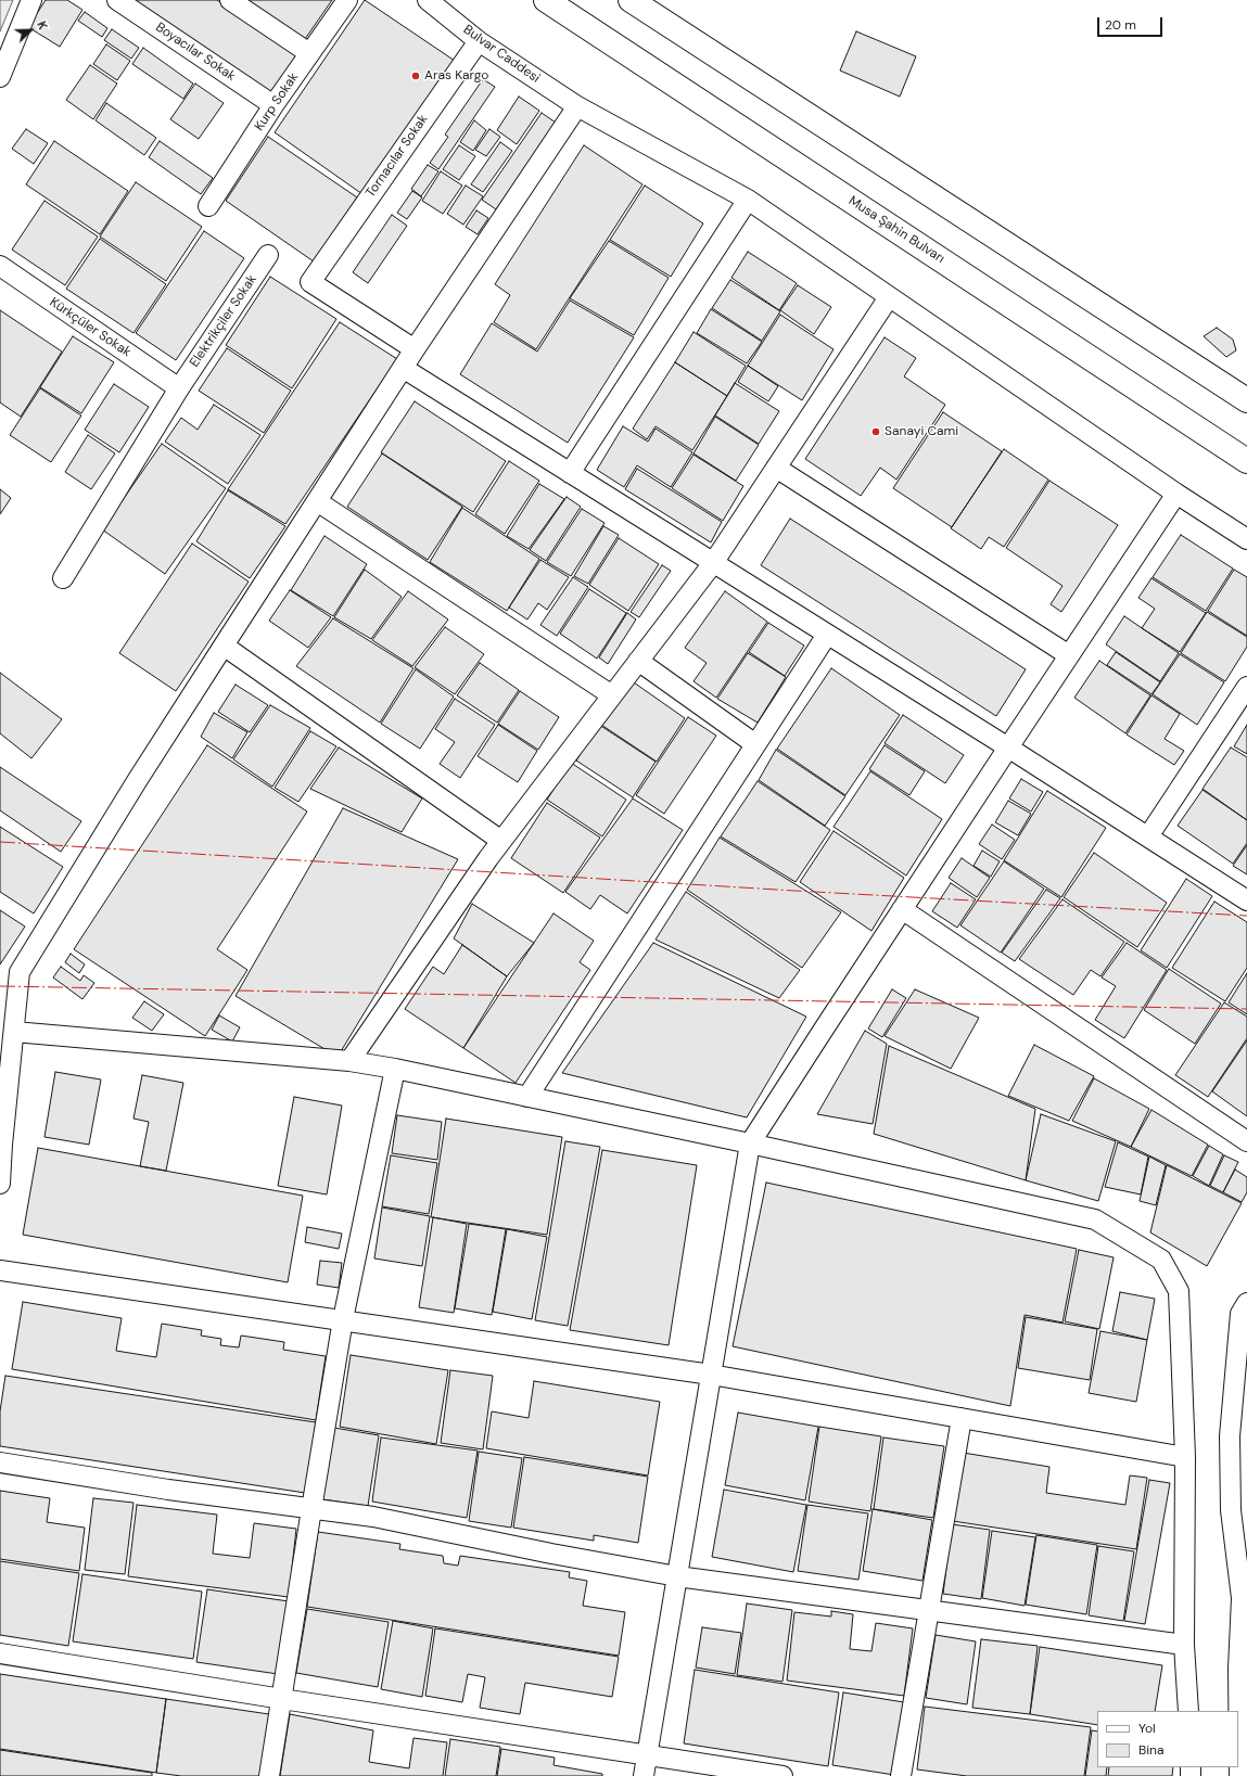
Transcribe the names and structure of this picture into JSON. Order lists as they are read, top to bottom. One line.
{"streets":{"main road":["Musa Şahin Bulvarı"],"street":["Boyacılar Sokak","Bulvar Caddesi","Kurp Sokak","Tornacılar Sokak","Elektrikçiler Sokak","Kürkçüler Sokak"]},"crossings":[["Boyacılar Sokak","Kurp Sokak"],["Bulvar Caddesi","Tornacılar Sokak"],["Elektrikçiler Sokak","Kürkçüler Sokak"]],"places":["Aras Kargo","Sanayi Cami"],"legend":["Yol","Bina"],"scale_bar":"20 m","north":"top right"}
